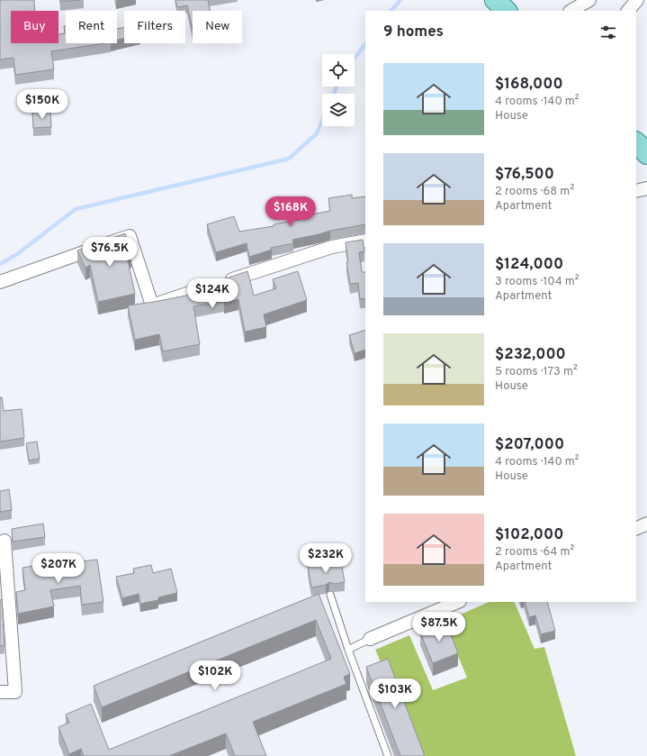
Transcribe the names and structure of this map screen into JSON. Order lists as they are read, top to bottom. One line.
{"page":{"chip":["Buy","Rent","Filters","New"],"heading":"9 homes","list":[{"name":"$168,000","note":"4 rooms · 140 m² · House"},{"name":"$76,500","note":"2 rooms · 68 m² · Apartment"},{"name":"$124,000","note":"3 rooms · 104 m² · Apartment"},{"name":"$232,000","note":"5 rooms · 173 m² · House"},{"name":"$207,000","note":"4 rooms · 140 m² · House"},{"name":"$102,000","note":"2 rooms · 64 m² · Apartment"}],"price":["$150K","$168K","$76.5K","$124K","$232K","$207K","$87.5K","$102K","$103K"]}}
